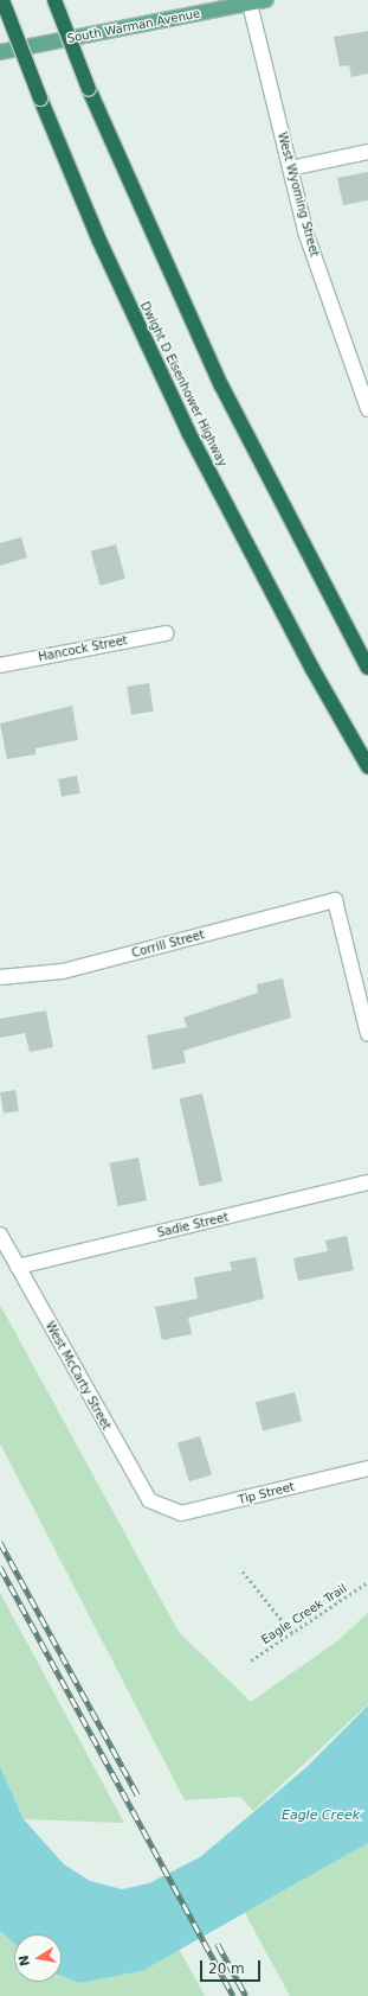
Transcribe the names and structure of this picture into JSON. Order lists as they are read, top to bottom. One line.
{"streets":{"highway":["Dwight D Eisenhower Highway"],"main road":["South Warman Avenue"],"street":["West Wyoming Street","Hancock Street","Corrill Street","Sadie Street","West McCarty Street","Tip Street"],"path":["Eagle Creek Trail"]},"crossings":[["South Warman Avenue","West Wyoming Street"],["Sadie Street","West McCarty Street"],["West McCarty Street","Tip Street"]],"water":["Eagle Creek"],"scale_bar":"20 m","north":"left"}
